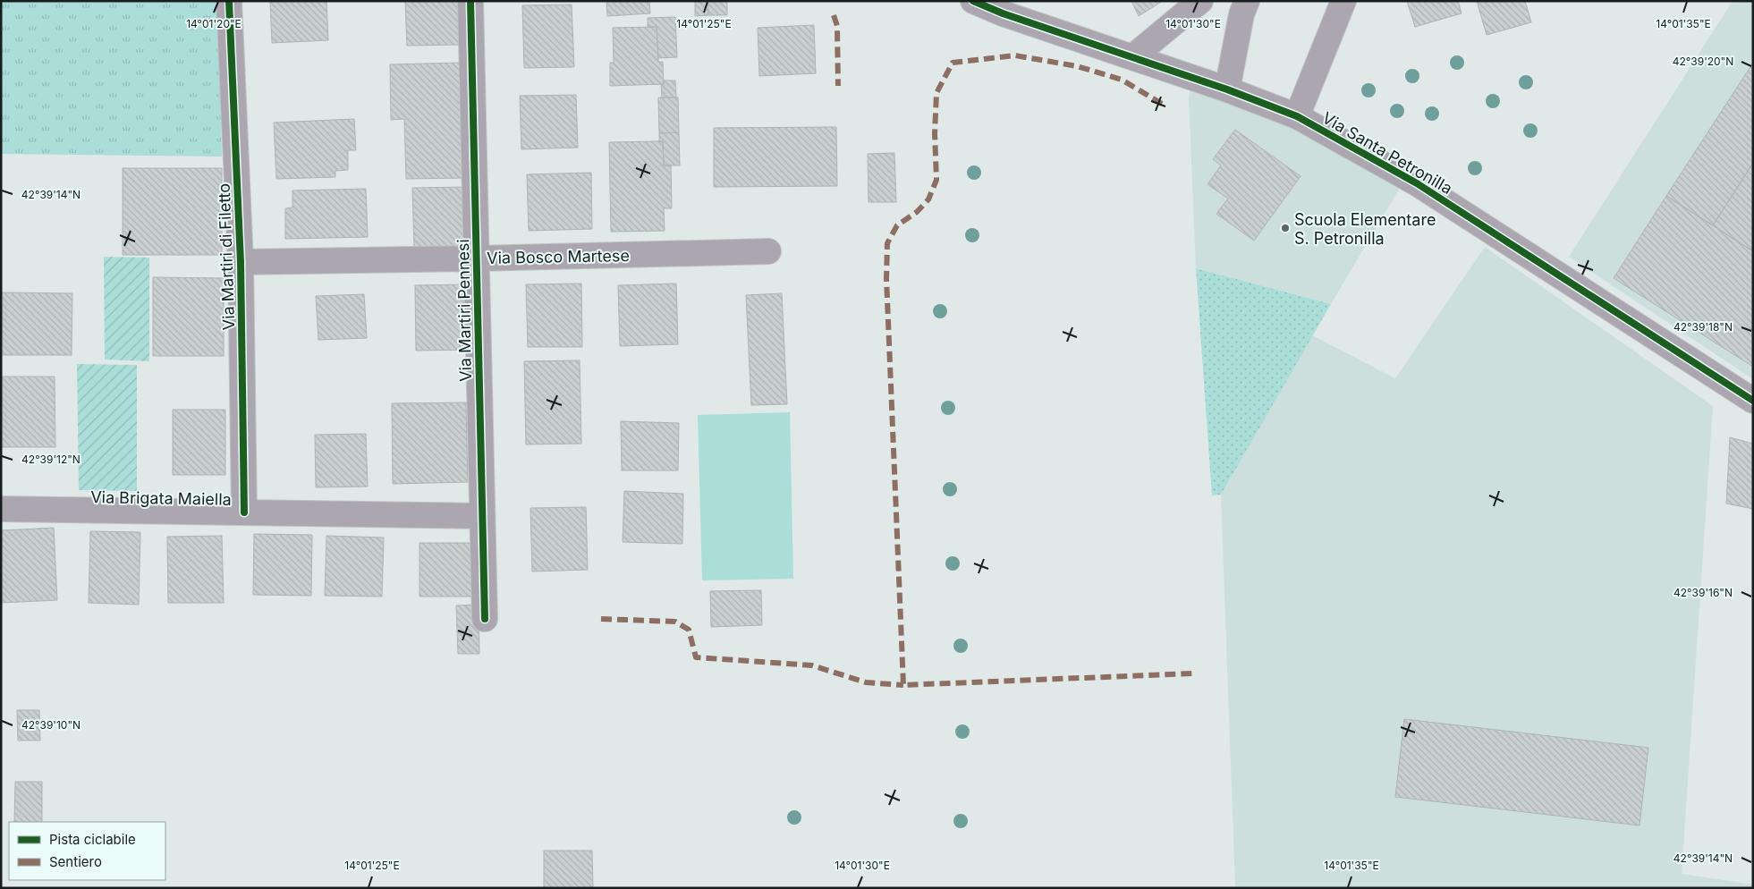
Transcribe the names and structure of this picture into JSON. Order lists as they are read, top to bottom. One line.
{"streets":{"street":["Via Santa Petronilla","Via Martiri di Filetto","Via Bosco Martese","Via Martiri Pennesi","Via Brigata Maiella"]},"crossings":[["Via Martiri di Filetto","Via Bosco Martese"],["Via Martiri di Filetto","Via Brigata Maiella"],["Via Bosco Martese","Via Martiri Pennesi"],["Via Martiri Pennesi","Via Brigata Maiella"]],"places":["Scuola Elementare S. Petronilla"],"legend":["Pista ciclabile","Sentiero"],"coordinates":["14°01'20\"E","14°01'25\"E","14°01'30\"E","14°01'35\"E","42°39'20\"N","42°39'14\"N","42°39'18\"N","42°39'12\"N","42°39'16\"N","42°39'10\"N"]}
